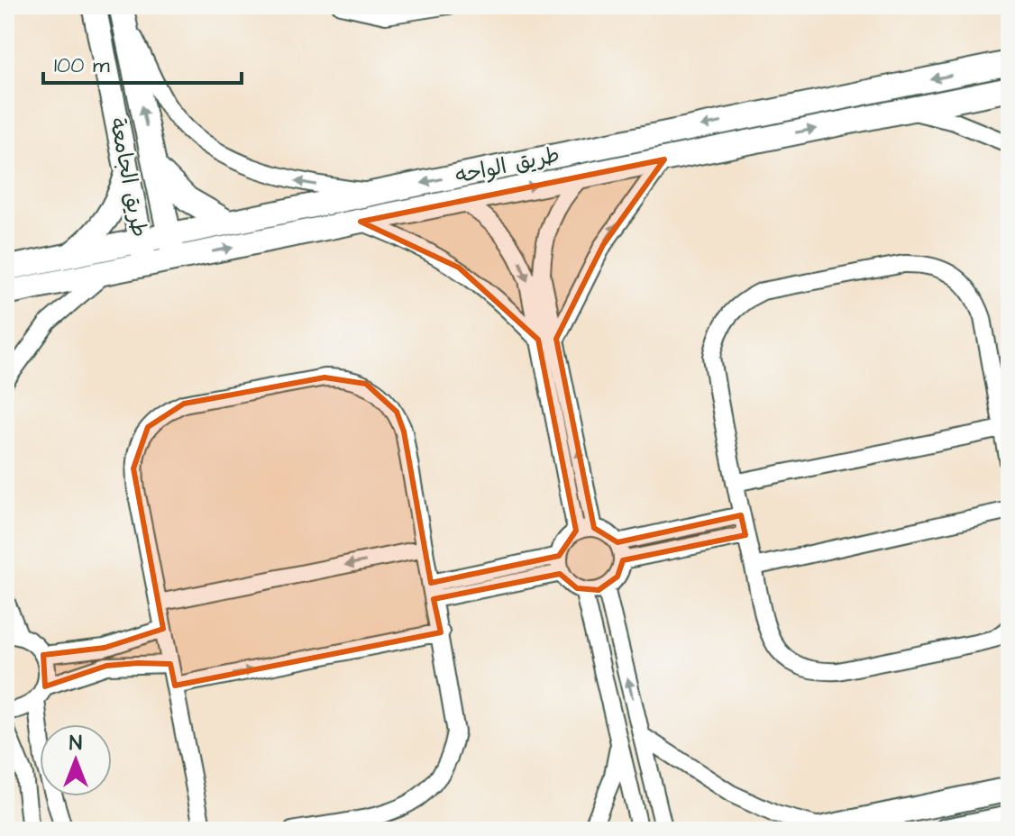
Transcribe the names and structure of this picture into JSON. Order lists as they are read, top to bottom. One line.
{"streets":{"street":["طريق الواحه","طريق الجامعة"]},"crossings":[["طريق الواحه","طريق الجامعة"]],"scale_bar":"100 m","north":"top"}
